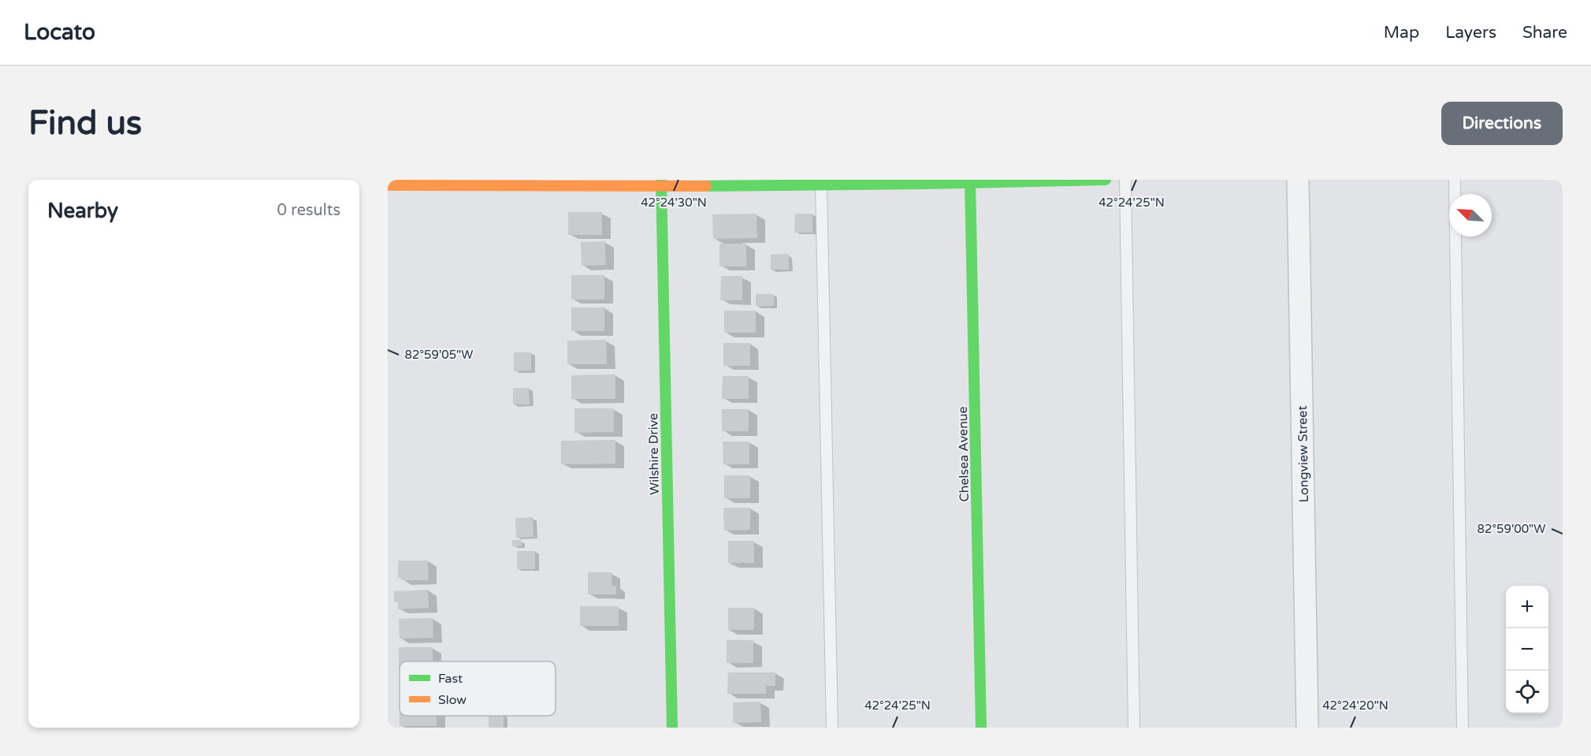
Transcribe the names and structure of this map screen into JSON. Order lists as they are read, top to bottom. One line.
{"streets":{"street":["Wilshire Drive","Chelsea Avenue","Longview Street"]},"legend":["Fast","Slow"],"north":"top left","page":{"header":"Locato","nav":["Map","Layers","Share"],"buttons":"Directions","title":"Find us","heading":["Nearby","0 results"],"map_buttons":["+","−"]},"coordinates":["42°24'30\"N","42°24'25\"N","82°59'05\"W","82°59'00\"W","42°24'20\"N"]}
